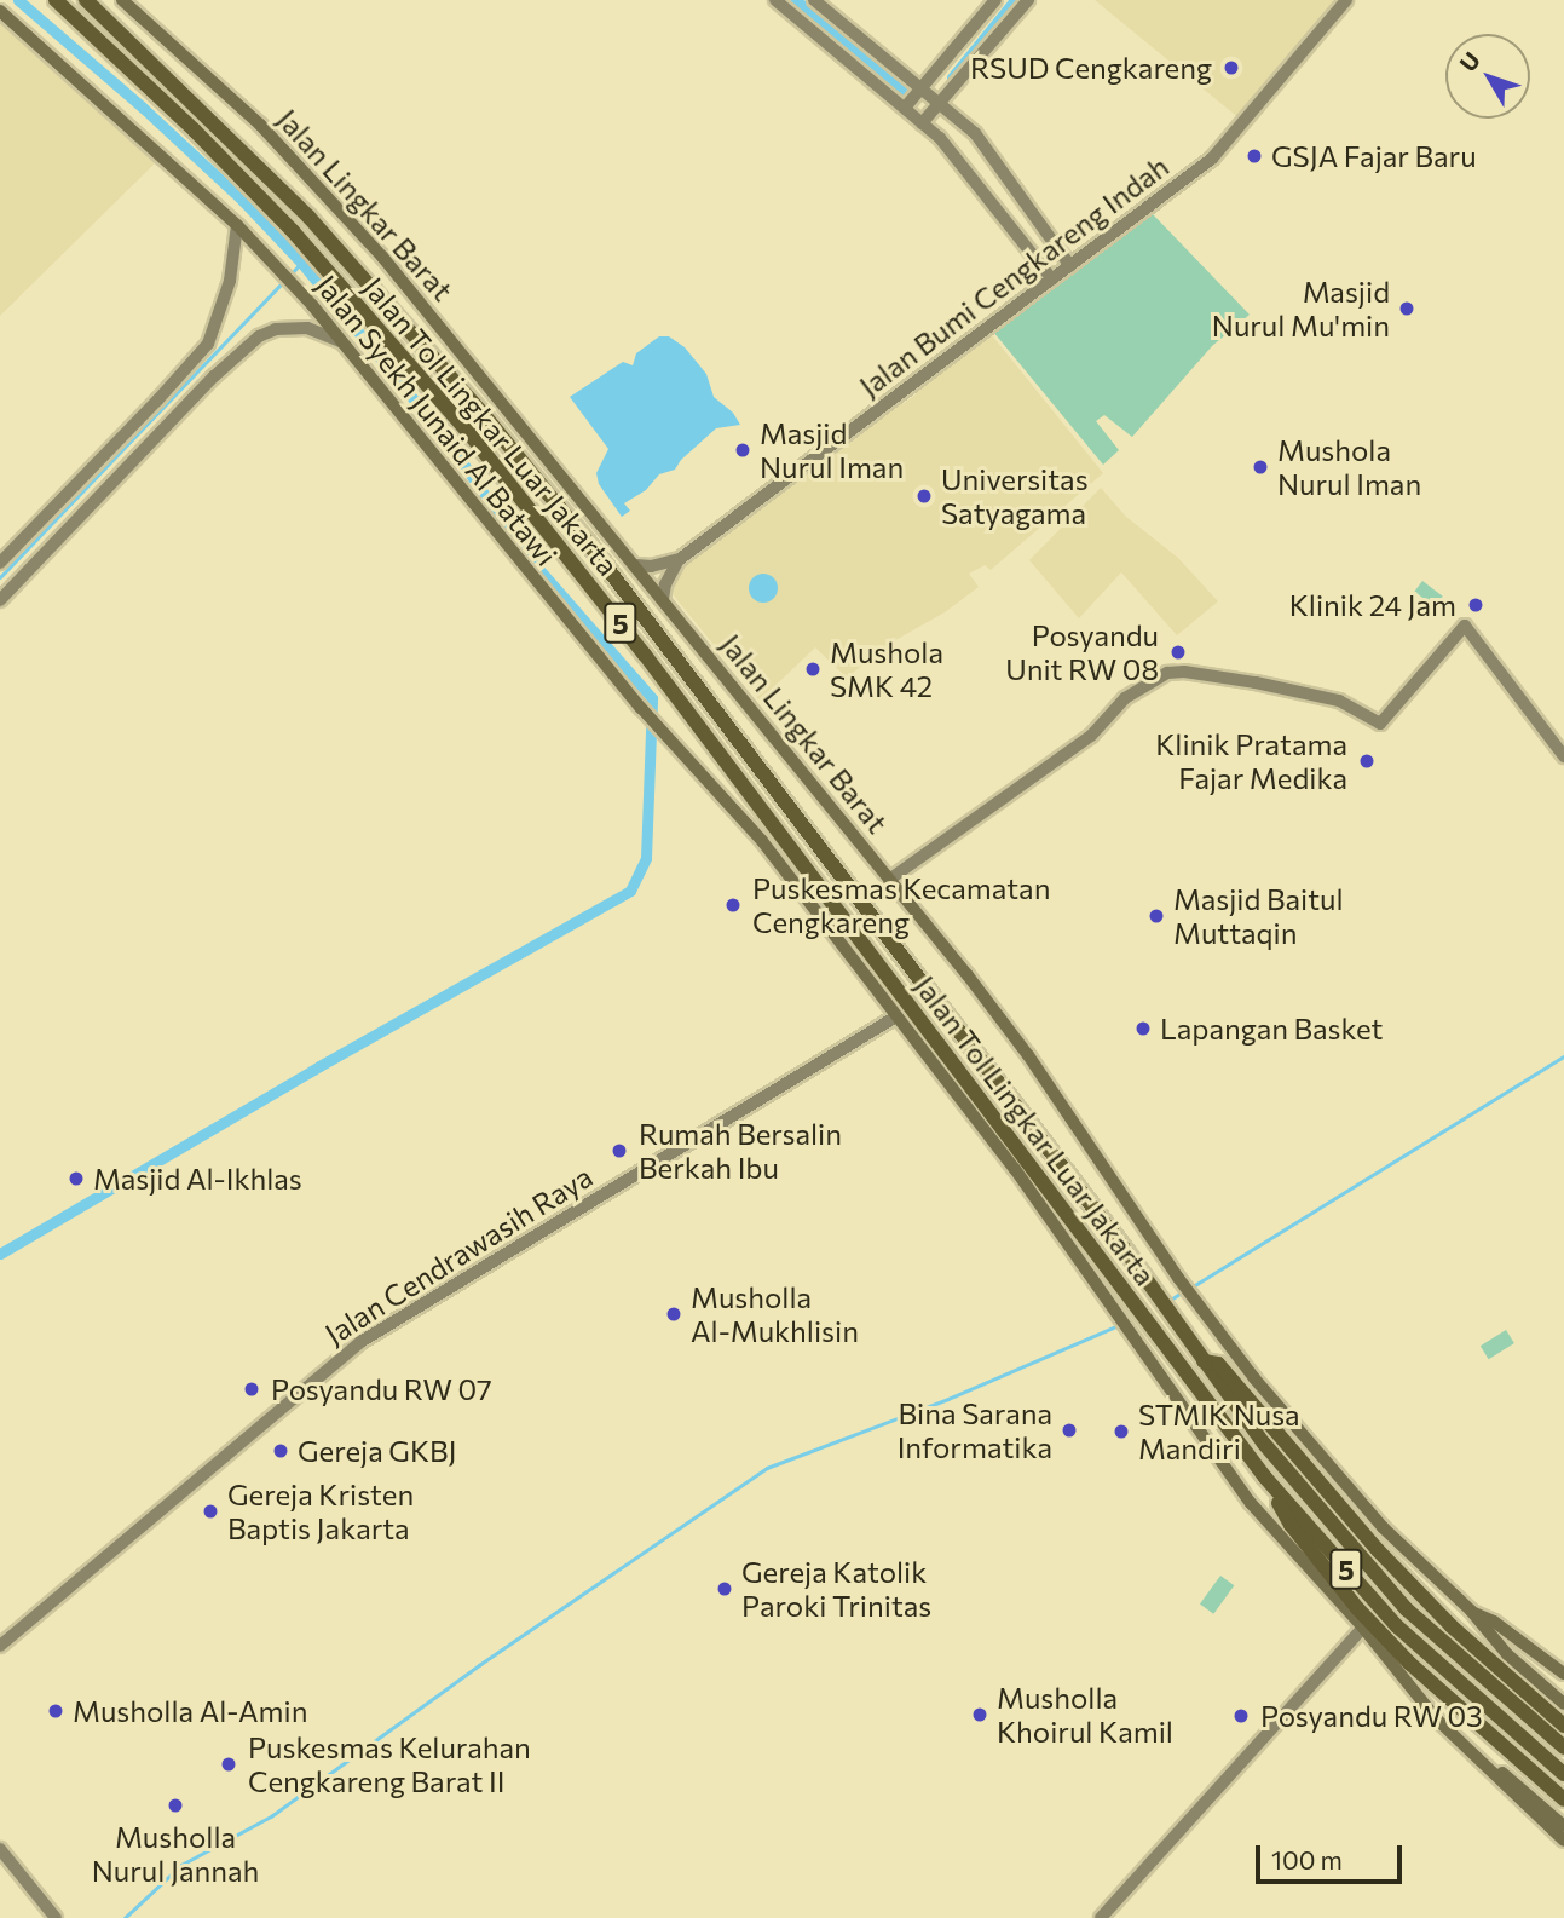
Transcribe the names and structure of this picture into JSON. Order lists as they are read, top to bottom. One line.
{"streets":{"highway":["Jalan Tol Lingkar Luar Jakarta","5"],"main road":["Jalan Lingkar Barat","Jalan Syekh Junaid Al Batawi"],"street":["Jalan Bumi Cengkareng Indah","Jalan Cendrawasih Raya"]},"crossings":[["Jalan Lingkar Barat","Jalan Bumi Cengkareng Indah"],["Jalan Syekh Junaid Al Batawi","Jalan Cendrawasih Raya"]],"places":["RSUD Cengkareng","GSJA Fajar Baru","Masjid Nurul Mu'min","Masjid Nurul Iman","Mushola Nurul Iman","Universitas Satyagama","Klinik 24 Jam","Posyandu Unit RW 08","Mushola SMK 42","Klinik Pratama Fajar Medika","Puskesmas Kecamatan Cengkareng","Masjid Baitul Muttaqin","Lapangan Basket","Rumah Bersalin Berkah Ibu","Masjid Al-Ikhlas","Musholla Al-Mukhlisin","Posyandu RW 07","Bina Sarana Informatika","STMIK Nusa Mandiri","Gereja GKBJ","Gereja Kristen Baptis Jakarta","Gereja Katolik Paroki Trinitas","Musholla Al-Amin","Musholla Khoirul Kamil","Posyandu RW 03","Puskesmas Kelurahan Cengkareng Barat II","Musholla Nurul Jannah"],"scale_bar":"100 m","north":"top left"}
